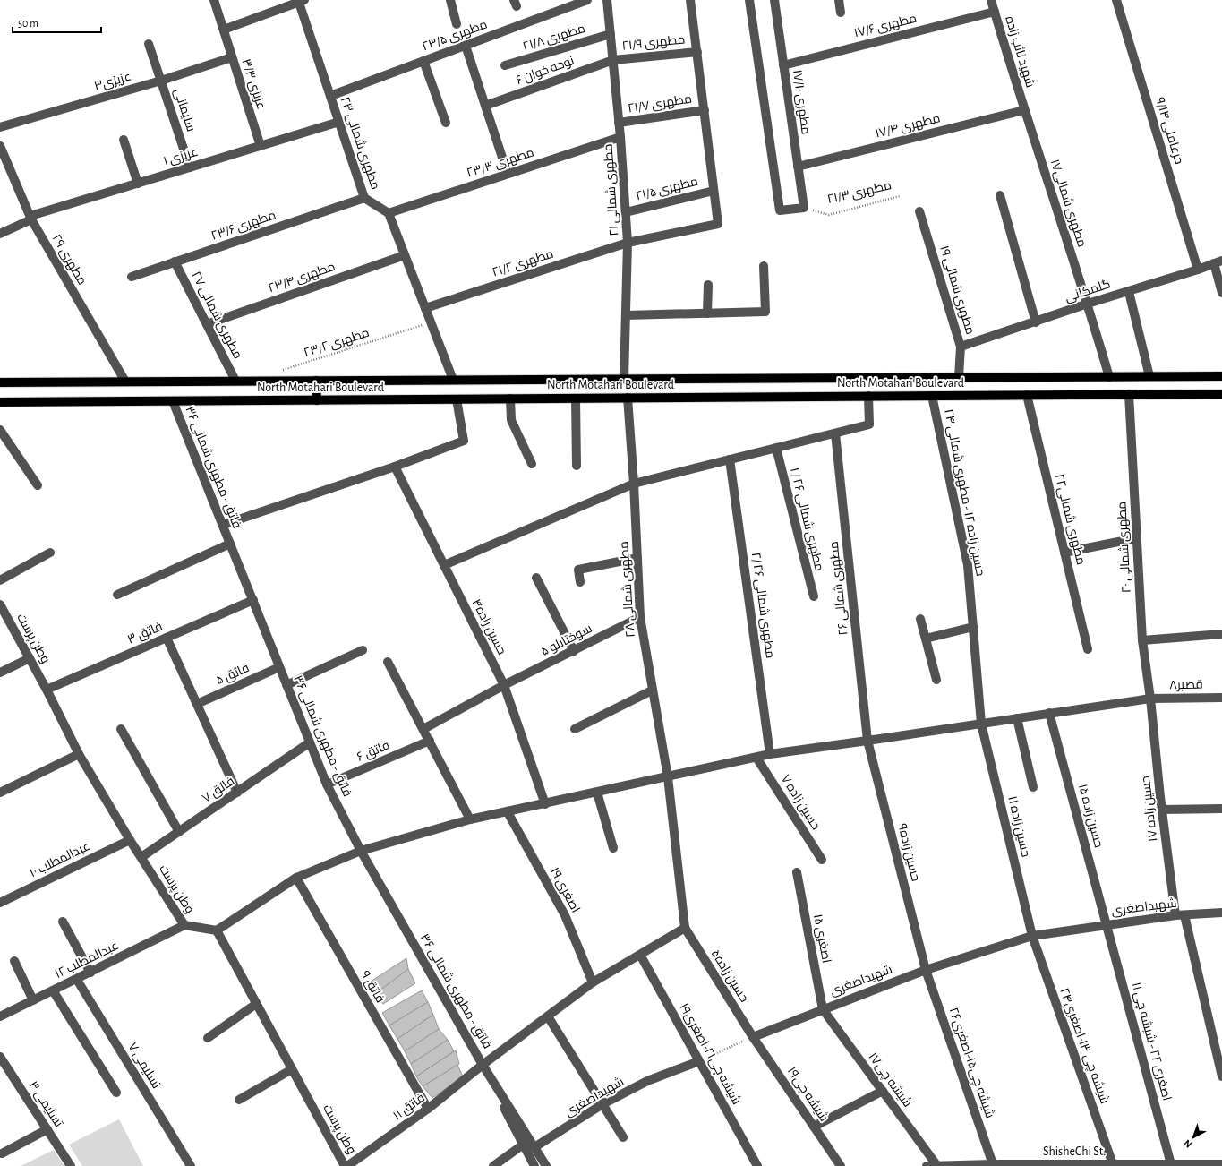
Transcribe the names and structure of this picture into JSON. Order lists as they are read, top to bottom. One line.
{"streets":{"main road":["North Motahari Boulevard"],"street":["مطهری ۱۷/۶","مطهری ۲۳/۵","مطهری ۲۱/۸","مطهری ۲۱/۹","شهید نائب زاده","نوحه خوان ۶","عزیزی۳","عزیزی ۳/۳","مطهری ۱۷/۱۰","مطهری ۲۱/۷","سلیمانی","مطهری ۱۷/۴","حرعاملی ۹/۱۴","مطهری شمالی ۲۳","عزیزی ۱","مطهری ۲۳/۳","مطهری ۲۱/۵","مطهری شمالی ۲۱","مطهری شمالی۱۷","مطهری ۲۳/۶","مطهری ۲۹","مطهری ۲۱/۲","مطهری ۲۳/۴","مطهری شمالی ۱۹","گلمکانی","مطهری شمالی ۲۷","فاتق - مطهری شمالی ۳۶","حسین زاده ۱۲ - مطهری شمالی ۲۴","مطهری شمالی ۲۶ / ۱","مطهری شمالی۲۲","مطهری شمالی ۲۰","مطهری شمالی ۲۶","مطهری شمالی ۲۸","مطهری شمالی ۲۶ /۲","حسین زاده۴","فاتق ۳","وطن پرست","سوختانلو ۵","فاتق ۵","قصیر۸","فاتق ۶","فاتق ۷","حسین زاده ۷","حسین زاده ۱۷","حسین زاده ۱۵","حسین زاده ۱۱","حسین زاده۹","عبدالمطلب ۱۰","اصغری ۱۹","شهیداصغری","اصغری ۱۵","عبدالمطلب ۱۲","حسین زاده۵","فاتق ۹","اصغری ۲۲ - شیشه چی ۱۱","شیشه چی ۱۳-اصغری۲۴","شیشه چی۲۱-اصغری۱۹","شیشه چی۱۵-اصغری۲۶","تسلیمی ۷","شیشه چی۱۷","شیشه چی۱۹","تسلیمی ۳","فاتق ۱۱","ShisheChi St."],"path":["مطهری ۲۱/۳","مطهری ۲۳/۲"]},"crossings":[["مطهری ۱۷/۶","شهید نائب زاده"],["مطهری ۱۷/۶","مطهری ۱۷/۱۰"],["مطهری ۲۳/۵","مطهری شمالی ۲۳"],["مطهری ۲۱/۸","مطهری شمالی ۲۱"],["مطهری ۲۱/۹","نوحه خوان ۶"],["مطهری ۲۱/۹","مطهری شمالی ۲۱"],["شهید نائب زاده","مطهری ۱۷/۴"],["شهید نائب زاده","مطهری شمالی۱۷"],["نوحه خوان ۶","مطهری شمالی ۲۱"],["عزیزی۳","عزیزی ۳/۳"],["عزیزی۳","سلیمانی"],["عزیزی ۳/۳","عزیزی ۱"],["مطهری ۱۷/۱۰","مطهری ۱۷/۴"],["مطهری ۱۷/۱۰","مطهری ۲۱/۳"],["مطهری ۲۱/۷","مطهری شمالی ۲۱"],["سلیمانی","عزیزی ۱"],["مطهری ۱۷/۴","مطهری شمالی۱۷"],["حرعاملی ۹/۱۴","گلمکانی"],["مطهری شمالی ۲۳","عزیزی ۱"],["مطهری شمالی ۲۳","مطهری ۲۳/۳"],["مطهری شمالی ۲۳","مطهری ۲۳/۶"],["عزیزی ۱","مطهری ۲۹"],["مطهری ۲۳/۳","مطهری شمالی ۲۱"],["مطهری ۲۱/۵","مطهری شمالی ۲۱"],["مطهری شمالی ۲۱","مطهری ۲۱/۲"],["مطهری شمالی ۲۱","North Motahari Boulevard"],["مطهری شمالی۱۷","گلمکانی"],["مطهری شمالی۱۷","North Motahari Boulevard"],["مطهری ۲۳/۶","مطهری شمالی ۲۷"],["مطهری ۲۹","North Motahari Boulevard"],["مطهری ۲۳/۴","مطهری شمالی ۲۷"],["مطهری شمالی ۱۹","گلمکانی"],["مطهری شمالی ۱۹","North Motahari Boulevard"],["مطهری شمالی ۲۷","North Motahari Boulevard"],["North Motahari Boulevard","فاتق - مطهری شمالی ۳۶"],["North Motahari Boulevard","حسین زاده ۱۲ - مطهری شمالی ۲۴"],["North Motahari Boulevard","مطهری شمالی۲۲"],["North Motahari Boulevard","مطهری شمالی ۲۰"],["North Motahari Boulevard","مطهری شمالی ۲۸"],["فاتق - مطهری شمالی ۳۶","فاتق ۳"],["فاتق - مطهری شمالی ۳۶","فاتق ۵"],["فاتق - مطهری شمالی ۳۶","قصیر۸"],["فاتق - مطهری شمالی ۳۶","فاتق ۶"],["فاتق - مطهری شمالی ۳۶","فاتق ۷"],["فاتق - مطهری شمالی ۳۶","فاتق ۱۱"],["حسین زاده ۱۲ - مطهری شمالی ۲۴","قصیر۸"],["حسین زاده ۱۲ - مطهری شمالی ۲۴","حسین زاده ۱۱"],["مطهری شمالی ۲۰","قصیر۸"],["مطهری شمالی ۲۰","حسین زاده ۱۷"],["مطهری شمالی ۲۶","قصیر۸"],["مطهری شمالی ۲۶","حسین زاده۹"],["مطهری شمالی ۲۸","سوختانلو ۵"],["مطهری شمالی ۲۸","قصیر۸"],["مطهری شمالی ۲۸","حسین زاده۵"],["مطهری شمالی ۲۶ /۲","قصیر۸"],["حسین زاده۴","سوختانلو ۵"],["حسین زاده۴","قصیر۸"],["فاتق ۳","وطن پرست"],["وطن پرست","فاتق ۷"],["وطن پرست","عبدالمطلب ۱۰"],["وطن پرست","عبدالمطلب ۱۲"],["وطن پرست","فاتق ۱۱"],["قصیر۸","حسین زاده ۷"],["قصیر۸","حسین زاده ۱۷"],["قصیر۸","حسین زاده ۱۵"],["قصیر۸","حسین زاده ۱۱"],["قصیر۸","حسین زاده۹"],["قصیر۸","اصغری ۱۹"],["حسین زاده ۱۷","شهیداصغری"],["حسین زاده ۱۵","شهیداصغری"],["حسین زاده ۱۵","اصغری ۲۲ - شیشه چی ۱۱"],["حسین زاده ۱۱","شهیداصغری"],["حسین زاده ۱۱","شیشه چی ۱۳-اصغری۲۴"],["حسین زاده۹","شهیداصغری"],["حسین زاده۹","شیشه چی۱۵-اصغری۲۶"],["شهیداصغری","اصغری ۱۵"],["شهیداصغری","حسین زاده۵"],["شهیداصغری","اصغری ۲۲ - شیشه چی ۱۱"],["شهیداصغری","شیشه چی ۱۳-اصغری۲۴"],["شهیداصغری","شیشه چی۲۱-اصغری۱۹"],["شهیداصغری","شیشه چی۱۵-اصغری۲۶"],["شهیداصغری","شیشه چی۱۷"],["شهیداصغری","شیشه چی۱۹"],["اصغری ۱۵","شیشه چی۱۷"],["عبدالمطلب ۱۲","تسلیمی ۷"],["حسین زاده۵","شیشه چی۱۹"],["فاتق ۹","فاتق ۱۱"],["اصغری ۲۲ - شیشه چی ۱۱","ShisheChi St."],["شیشه چی ۱۳-اصغری۲۴","ShisheChi St."],["شیشه چی۱۵-اصغری۲۶","ShisheChi St."],["شیشه چی۱۷","ShisheChi St."]],"scale_bar":"50 m","north":"bottom left"}
